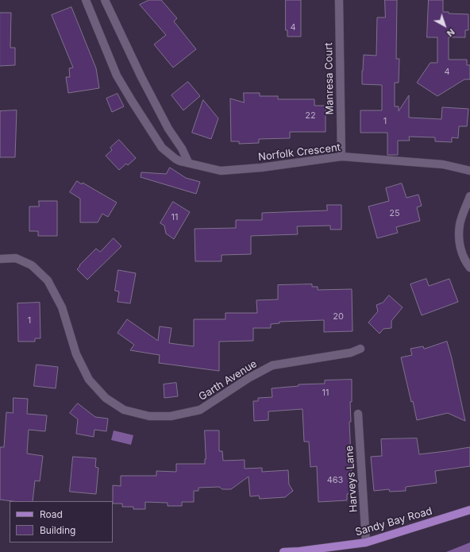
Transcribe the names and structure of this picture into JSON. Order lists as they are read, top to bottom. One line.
{"streets":{"main road":["Sandy Bay Road"],"street":["Manresa Court","Norfolk Crescent","Garth Avenue","Harveys Lane"]},"crossings":[["Manresa Court","Norfolk Crescent"],["Harveys Lane","Sandy Bay Road"]],"house_numbers":["4","4","22","1","25","11","20","1","11","463"],"legend":["Road","Building"],"north":"bottom right"}
